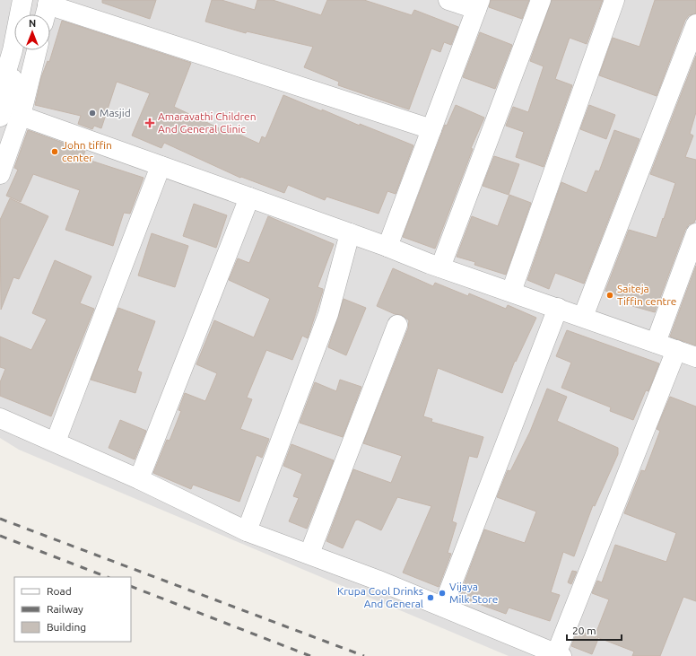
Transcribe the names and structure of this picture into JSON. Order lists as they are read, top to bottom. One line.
{"places":{"other":["Masjid","John tiffin center","Saiteja Tiffin centre","Vijaya Milk Store","Krupa Cool Drinks And General"],"health":["Amaravathi Children And General Clinic"]},"legend":["Road","Railway","Building"],"scale_bar":"20 m","north":"top"}
